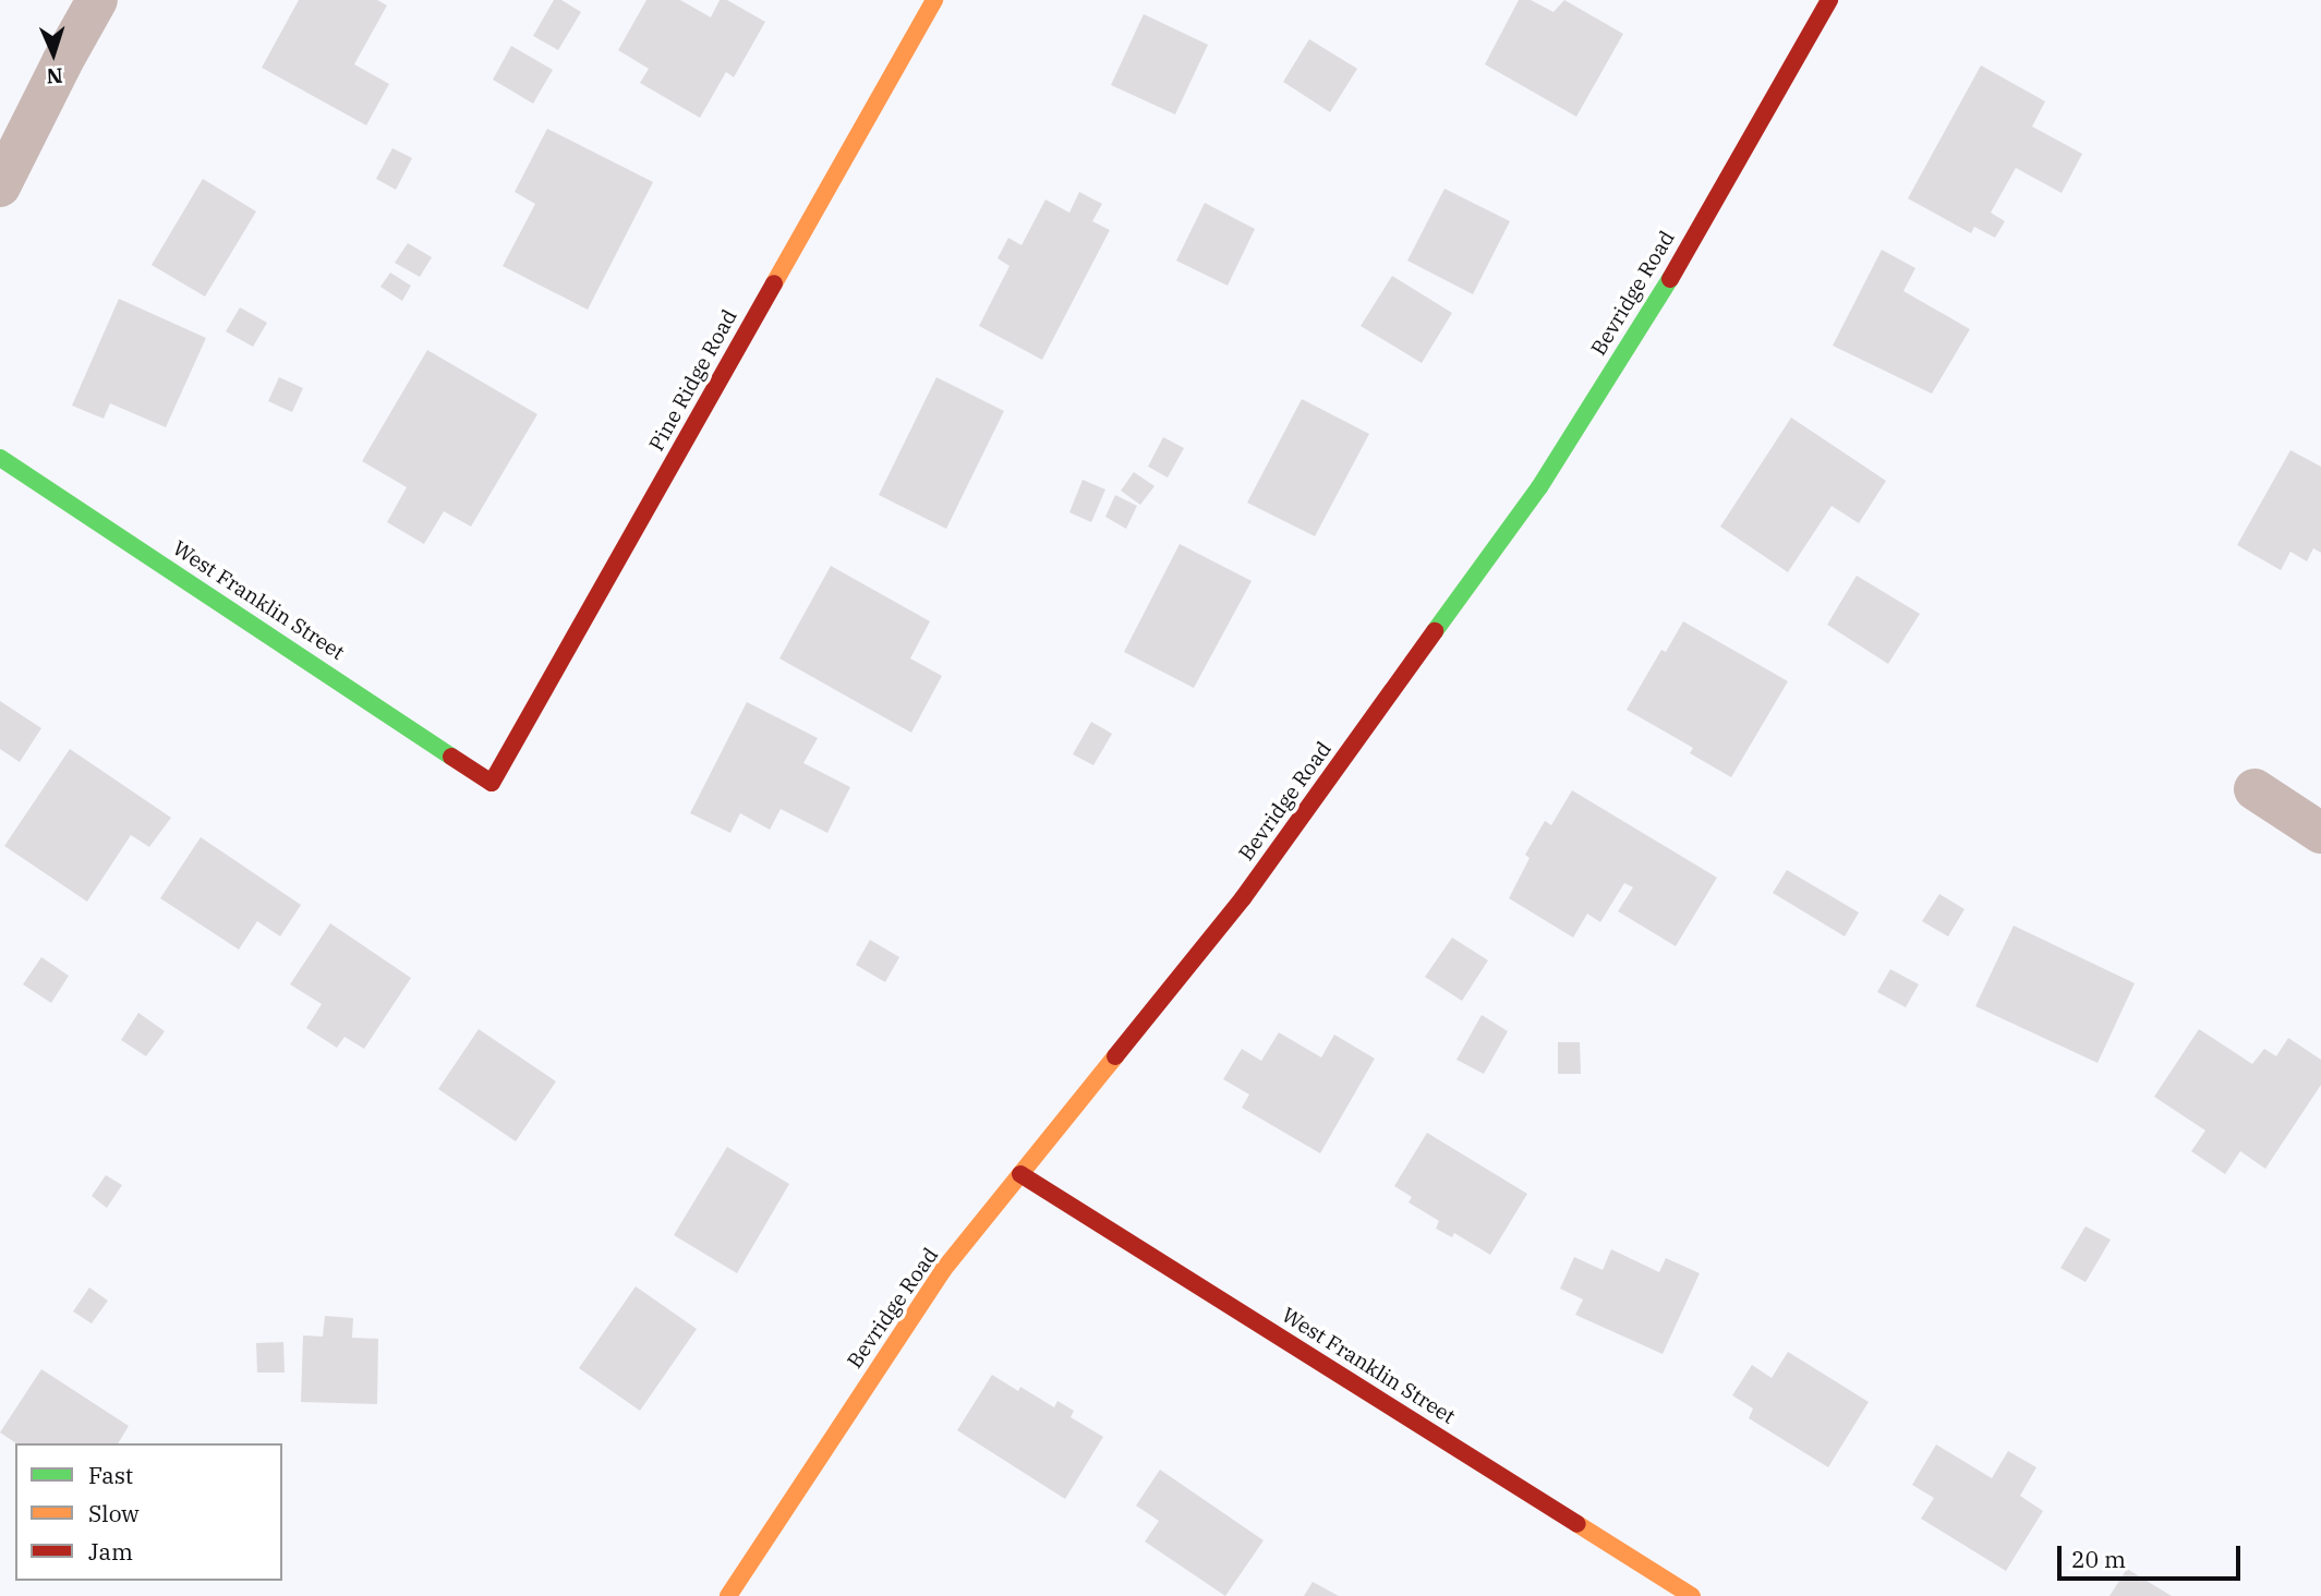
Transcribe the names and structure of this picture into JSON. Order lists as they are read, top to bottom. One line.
{"streets":{"street":["Bevridge Road","Pine Ridge Road","West Franklin Street"]},"crossings":[["Bevridge Road","West Franklin Street"],["Pine Ridge Road","West Franklin Street"]],"legend":["Fast","Slow","Jam"],"scale_bar":"20 m","north":"bottom"}
